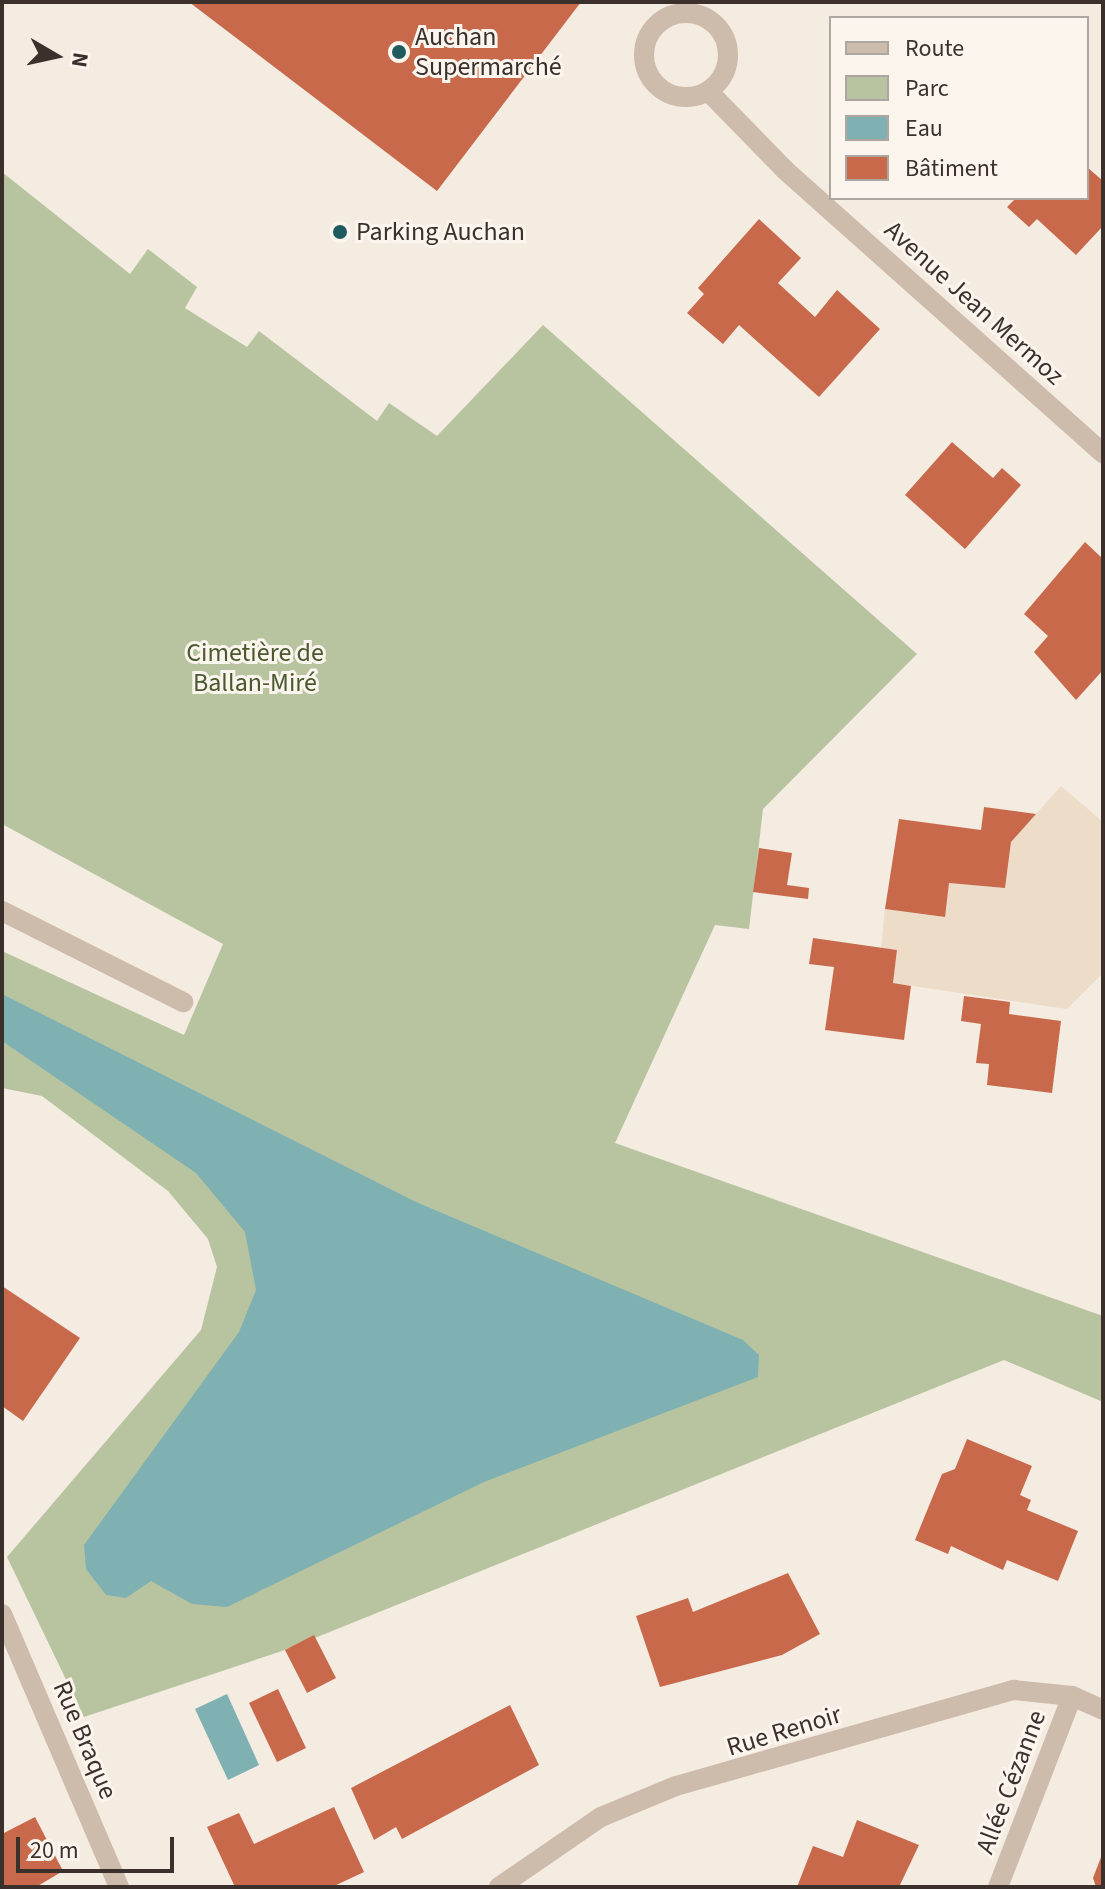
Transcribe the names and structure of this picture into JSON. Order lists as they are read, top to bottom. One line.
{"streets":{"street":["Avenue Jean Mermoz","Rue Renoir","Rue Braque","Allée Cézanne"]},"crossings":[["Rue Renoir","Allée Cézanne"]],"parks":["Cimetière de Ballan-Miré"],"places":["Auchan Supermarché","Parking Auchan"],"legend":["Route","Parc","Eau","Bâtiment"],"scale_bar":"20 m","north":"right"}
